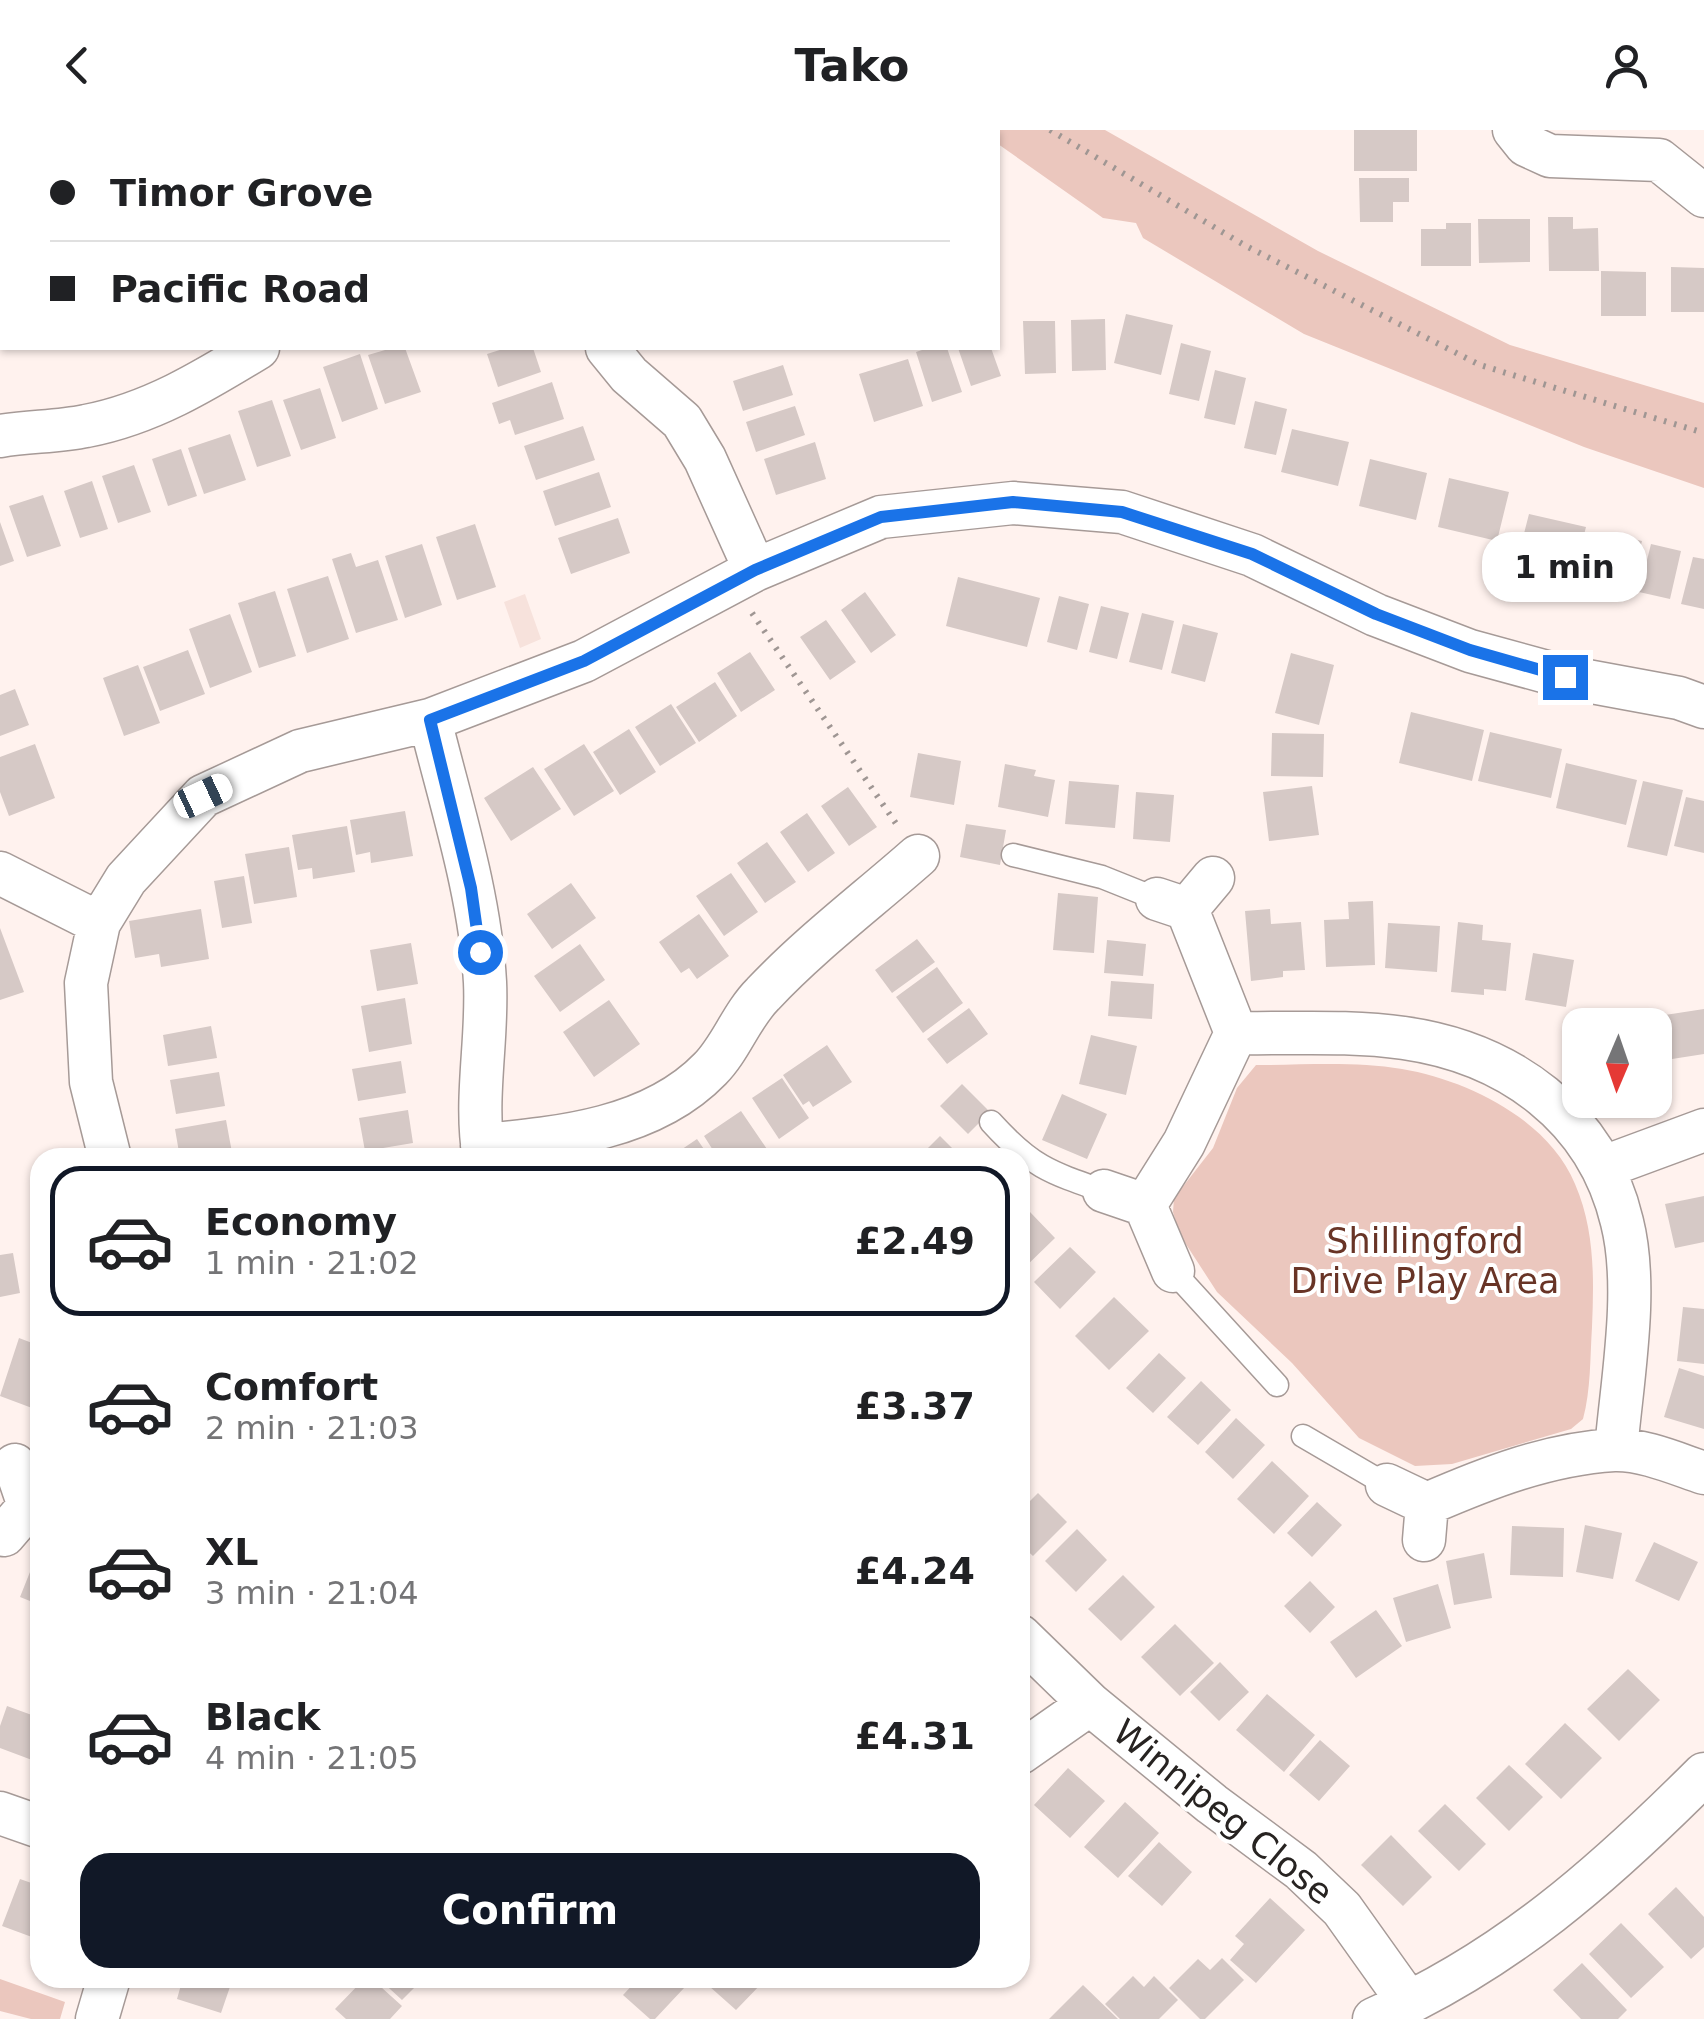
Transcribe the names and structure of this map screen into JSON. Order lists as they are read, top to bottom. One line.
{"streets":{"street":["Winnipeg Close"]},"parks":["Shillingford Drive Play Area"],"north":"bottom","page":{"header":"Tako","banner":["Timor Grove","Pacific Road"],"bubble":"1 min","list":[{"name":"Economy","note":"1 min · 21:02","value":"£2.49"},{"name":"Comfort","note":"2 min · 21:03","value":"£3.37"},{"name":"XL","note":"3 min · 21:04","value":"£4.24"},{"name":"Black","note":"4 min · 21:05","value":"£4.31"}],"buttons":"Confirm"}}
